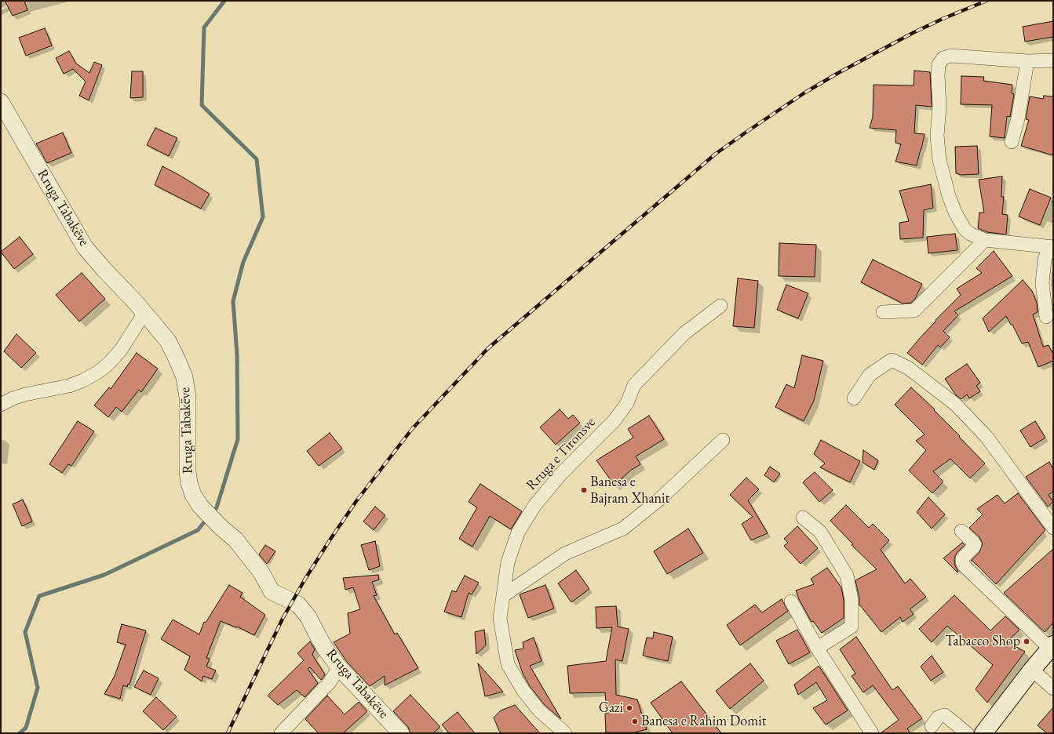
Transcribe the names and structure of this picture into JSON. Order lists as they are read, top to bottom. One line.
{"streets":{"street":["Rruga Tabakëve","Rruga e Tironsve"]},"places":["Banesa e Bajram Xhanit","Tabacco Shop","Gazi","Banesa e Rahim Domit"]}
